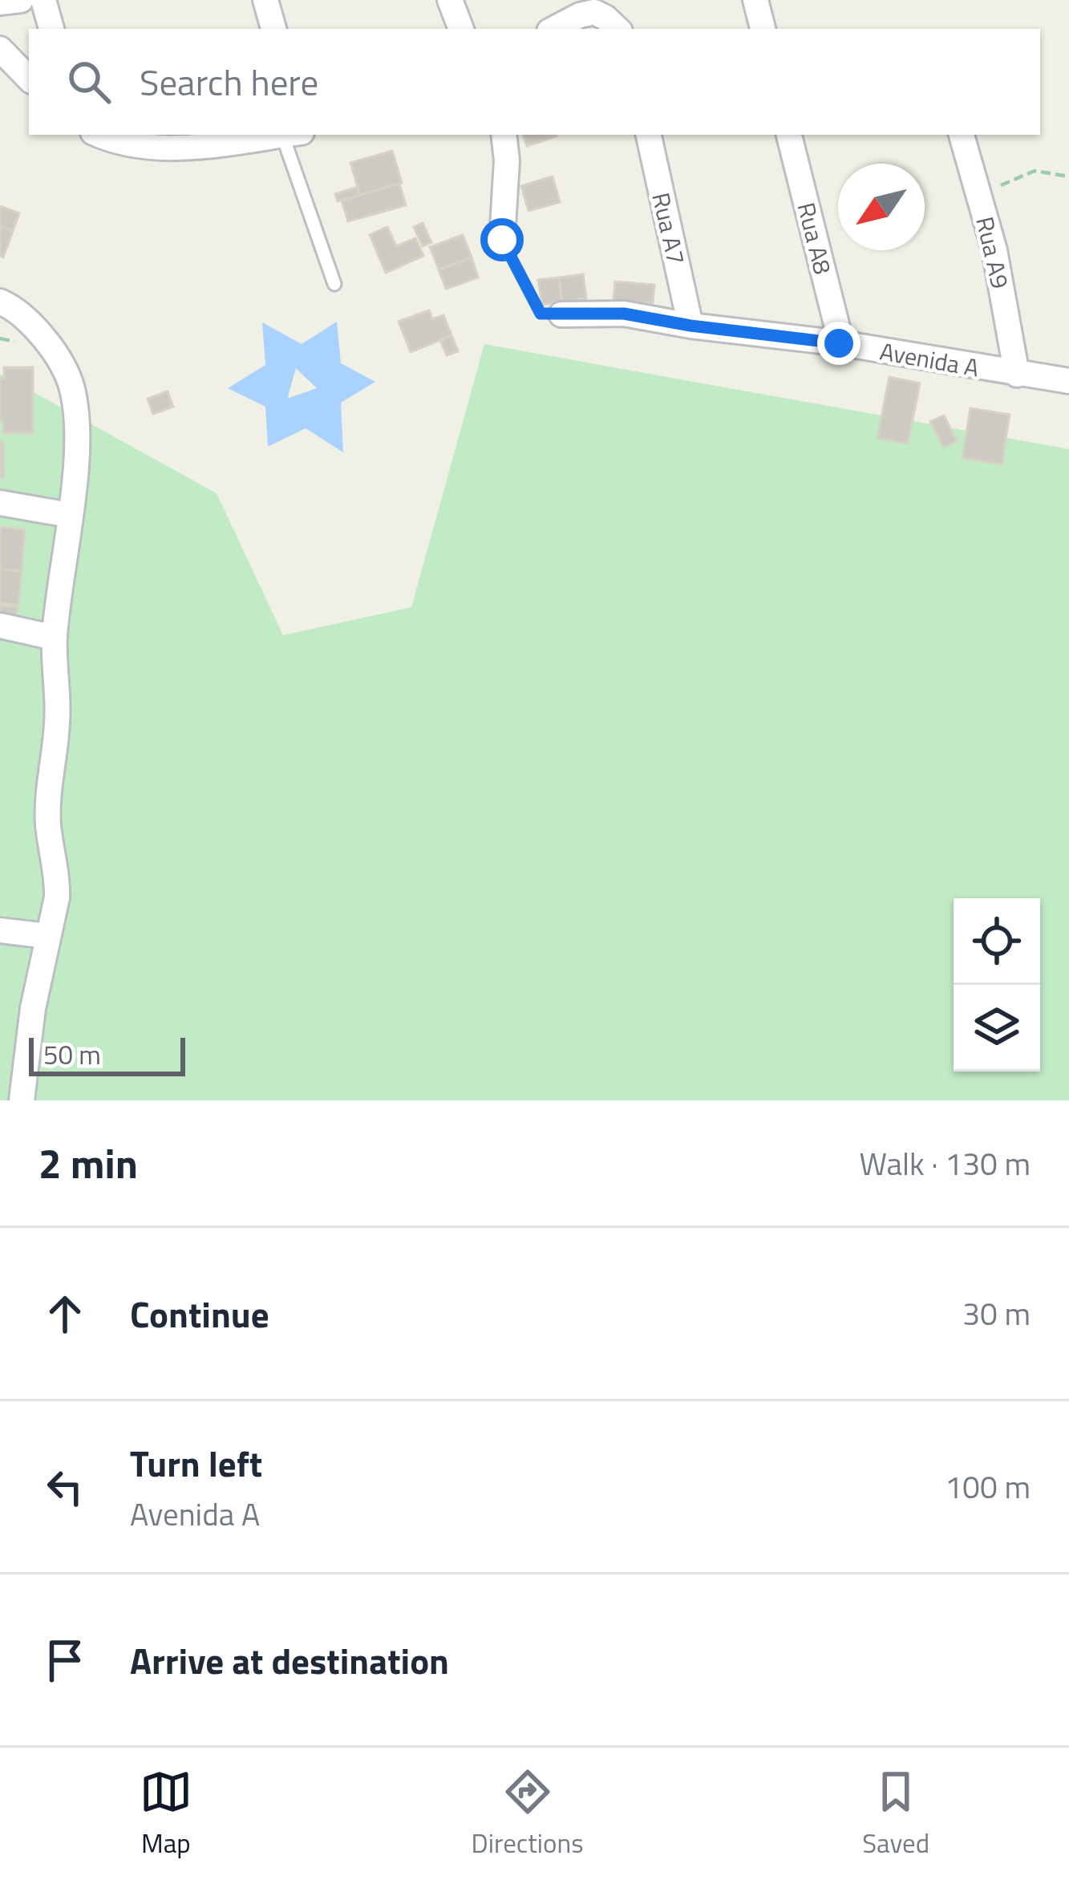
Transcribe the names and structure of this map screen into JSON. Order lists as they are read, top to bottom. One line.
{"streets":{"street":["Rua A7","Rua A8","Rua A9","Avenida A"]},"crossings":[["Rua A7","Avenida A"],["Rua A8","Avenida A"],["Rua A9","Avenida A"]],"scale_bar":"50 m","north":"bottom left","page":{"search":"Search here","scale":"50 m","heading":["2 min","Walk · 130 m"],"list":[["Continue","30 m"],["Turn left","Avenida A","100 m"],"Arrive at destination"],"nav":["Map","Directions","Saved"]}}
